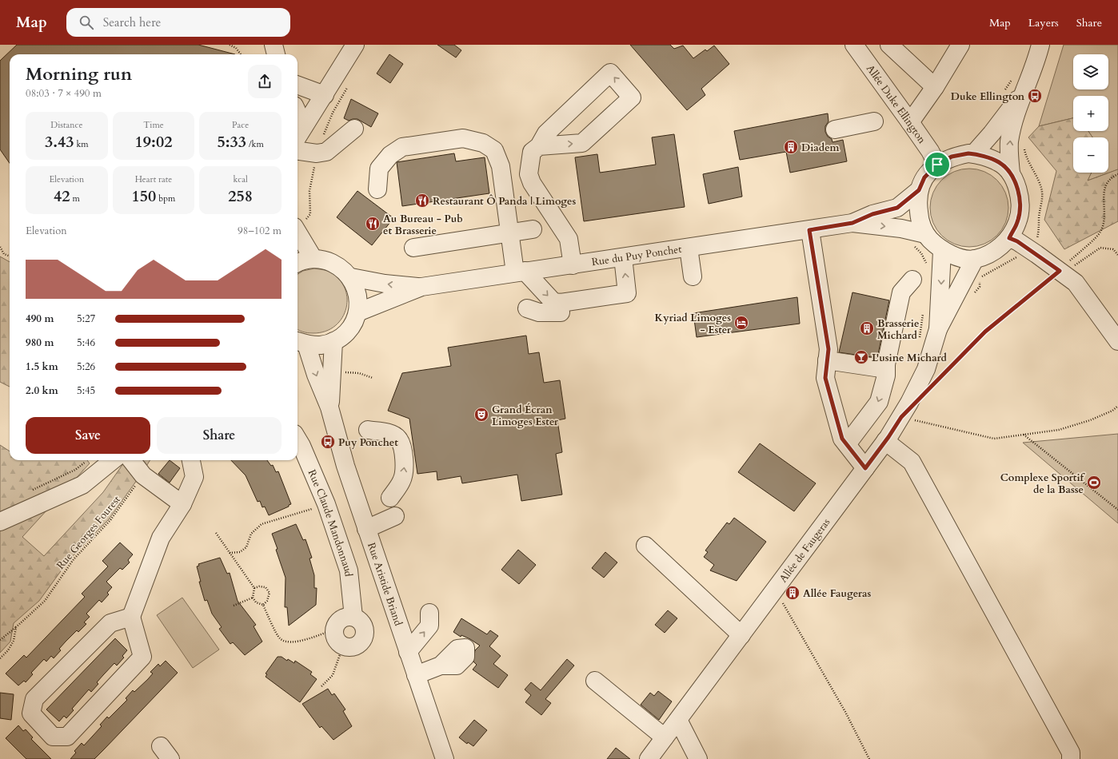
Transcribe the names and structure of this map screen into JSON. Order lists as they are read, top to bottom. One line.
{"streets":{"street":["Allée Duke Ellington","Rue du Puy Ponchet","Rue Claude Mandonnaud","Allée de Faugeras","Rue Aristide Briand"],"path":["Rue Georges Fourest"]},"crossings":[["Allée Duke Ellington","Allée de Faugeras"]],"places":{"bus stop":["Duke Ellington","Puy Ponchet"],"building":["Diadem","Brasserie Michard","Allée Faugeras"],"restaurant":["Restaurant Ô Panda | Limoges","Au Bureau - Pub et Brasserie"],"hotel":["Kyriad Limoges - Ester"],"bar":["L'usine Michard"],"theatre":["Grand Écran Limoges Ester"],"sports":["Complexe Sportif de la Basse"]},"page":{"header":"Map","search":"Search here","nav":["Map","Layers","Share"],"map_buttons":["+","−"],"heading":["Morning run","08:03 · 7 × 490 m"],"stats":[["Distance","3.43 km"],["Time","19:02"],["Pace","5:33 /km"],["Elevation","42 m"],["Heart rate","150 bpm"],["kcal","258"]],"chart":["Elevation","98–102 m"],"list":[{"name":"490 m","note":"5:27"},{"name":"980 m","note":"5:46"},{"name":"1.5 km","note":"5:26"},{"name":"2.0 km","note":"5:45"}],"buttons":["Save","Share"]}}
